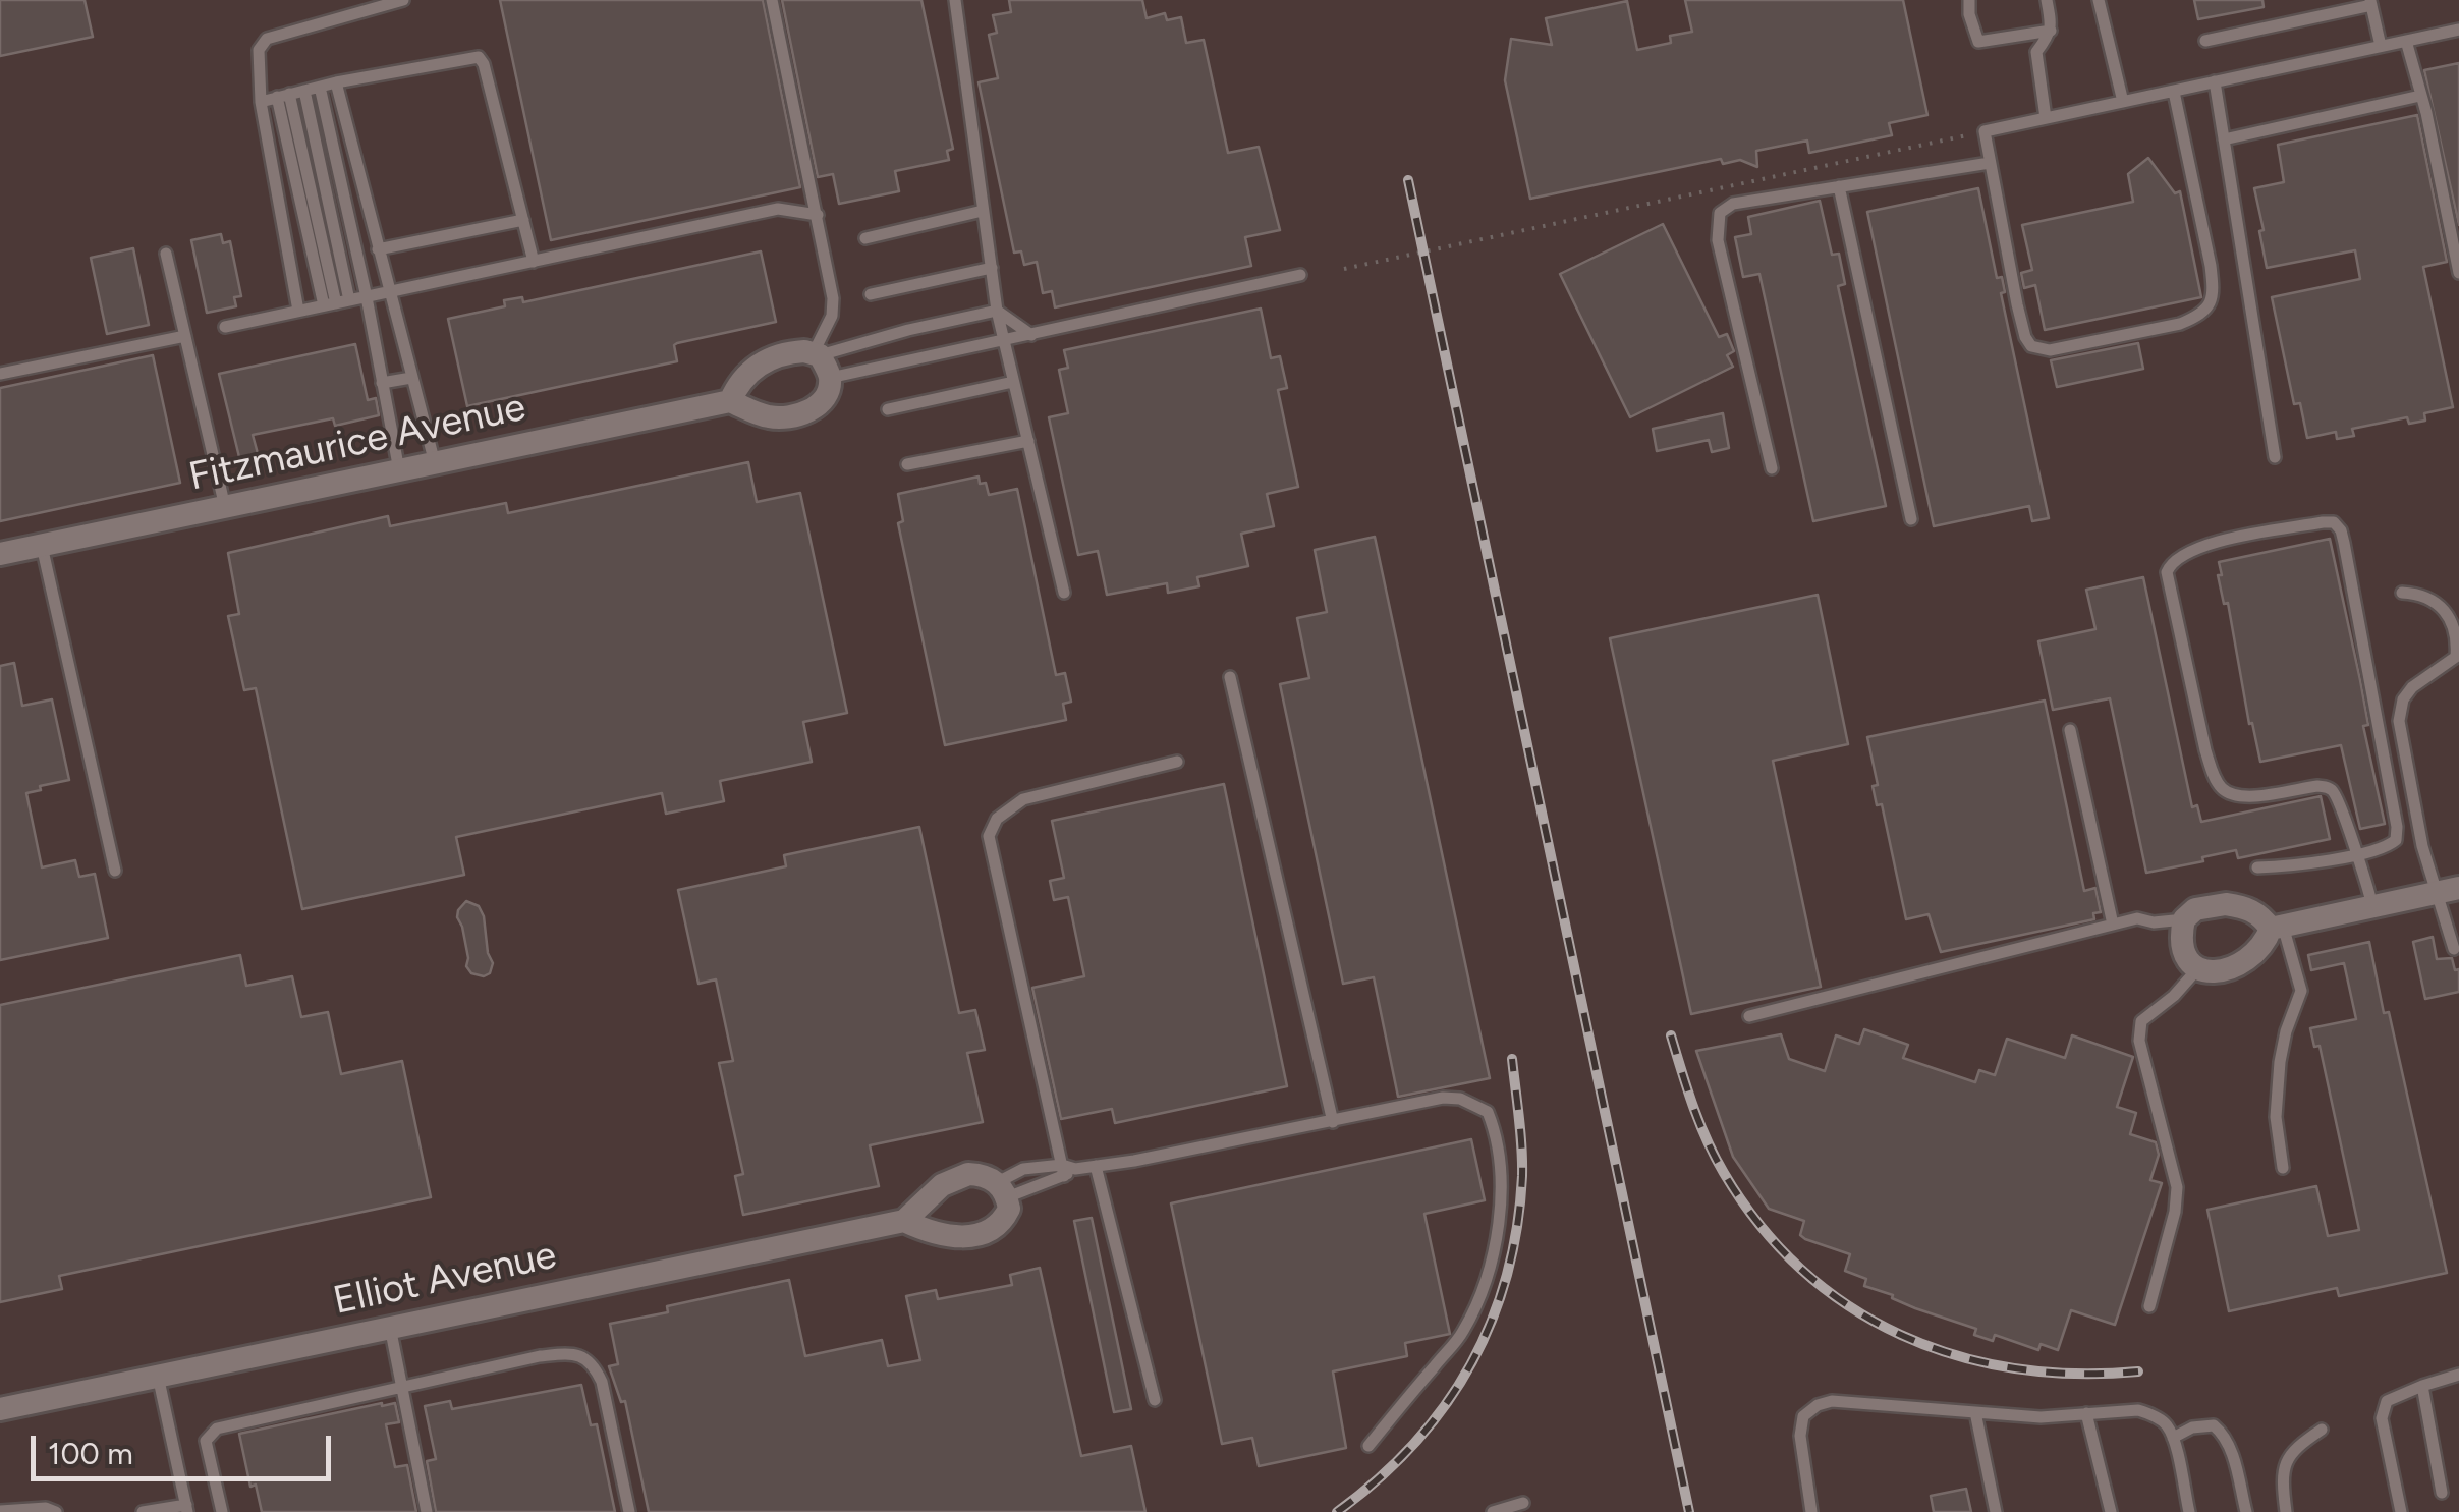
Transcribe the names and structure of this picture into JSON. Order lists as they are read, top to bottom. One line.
{"streets":{"street":["Fitzmaurice Avenue","Elliot Avenue"]},"scale_bar":"100 m"}
